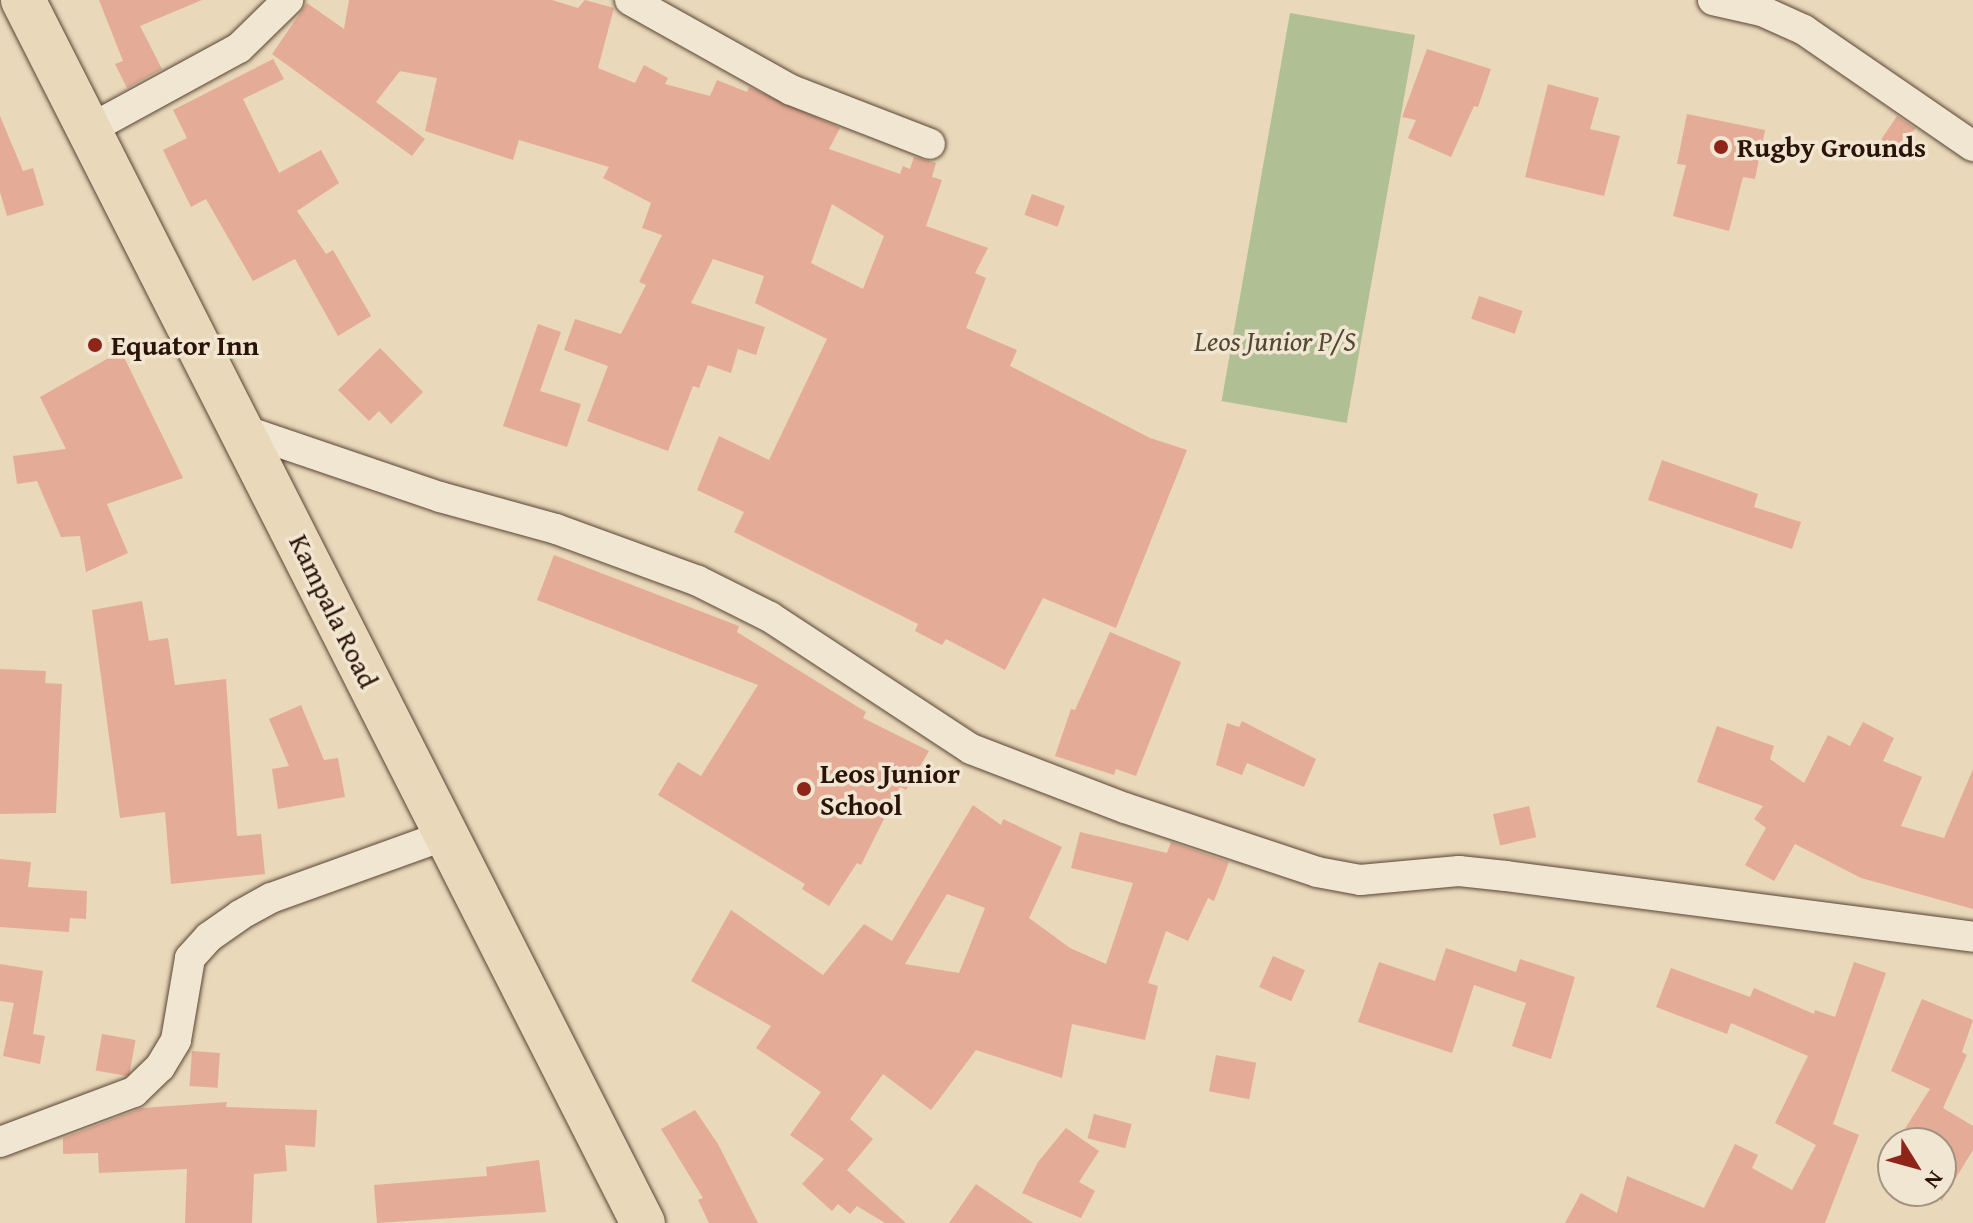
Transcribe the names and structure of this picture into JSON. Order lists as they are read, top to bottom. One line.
{"streets":{"main road":["Kampala Road"]},"parks":["Leos Junior P/S"],"places":["Rugby Grounds","Equator Inn","Leos Junior School"],"north":"bottom right"}
